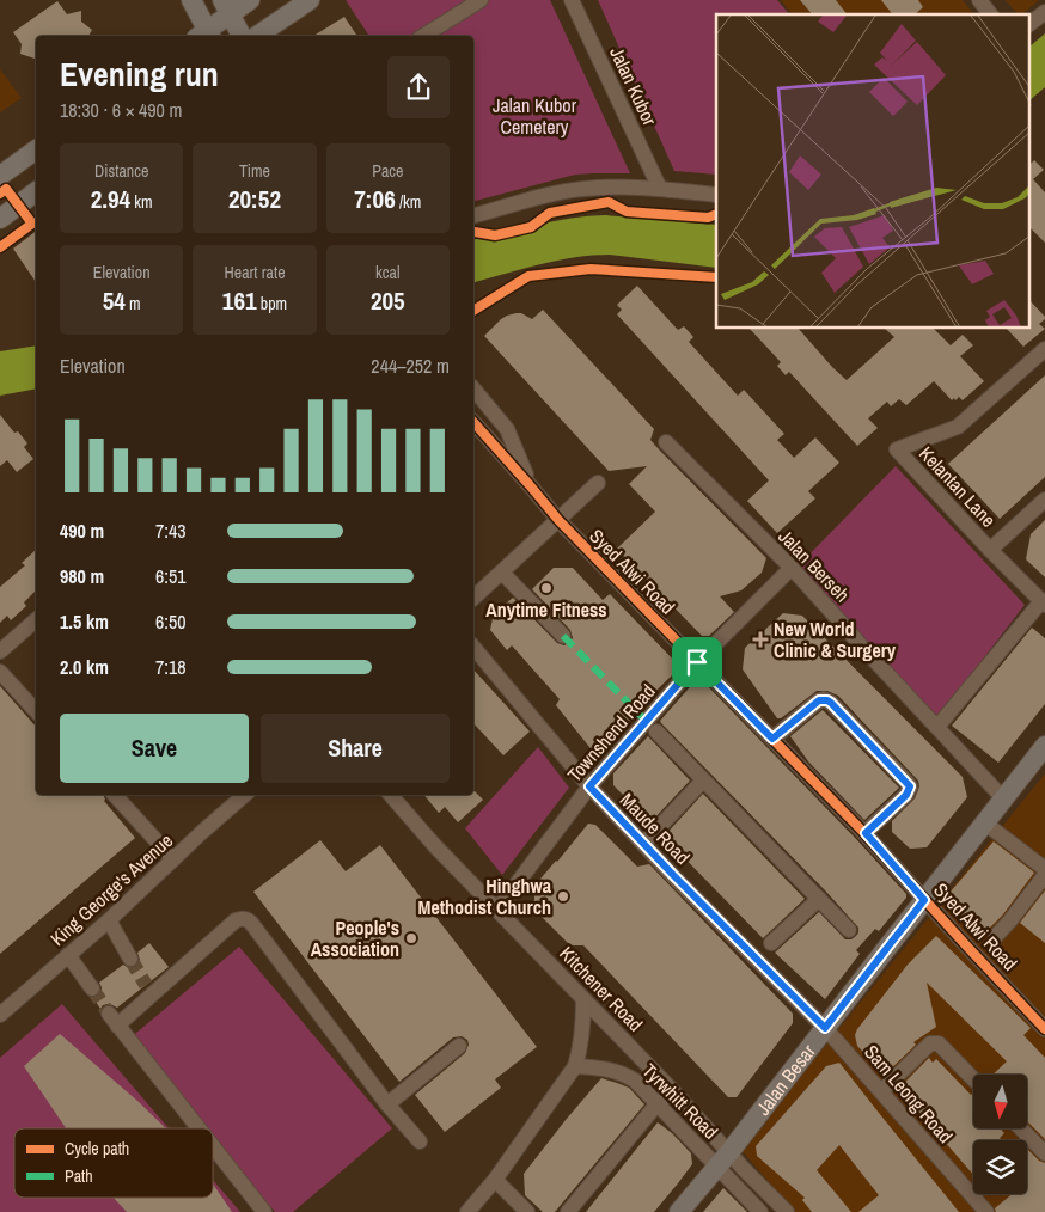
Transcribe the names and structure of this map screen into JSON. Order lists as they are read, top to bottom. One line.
{"streets":{"main road":["Jalan Besar"],"street":["Jalan Kubor","Kelantan Lane","Jalan Berseh","Syed Alwi Road","Townshend Road","Maude Road","King George's Avenue","Kitchener Road","Sam Leong Road","Tyrwhitt Road"]},"crossings":[["Jalan Berseh","Townshend Road"],["Jalan Berseh","Jalan Besar"],["Syed Alwi Road","Townshend Road"],["Syed Alwi Road","Jalan Besar"],["Townshend Road","Maude Road"],["Townshend Road","Kitchener Road"],["Maude Road","Jalan Besar"],["Maude Road","Sam Leong Road"],["Kitchener Road","Jalan Besar"],["Kitchener Road","Tyrwhitt Road"],["Jalan Besar","Sam Leong Road"],["Jalan Besar","Tyrwhitt Road"]],"parks":["Jalan Kubor Cemetery"],"places":{"other":["Anytime Fitness","Hinghwa Methodist Church","People's Association"],"health":["New World Clinic & Surgery"]},"legend":["Cycle path","Path"],"north":"bottom","page":{"heading":["Evening run","18:30 · 6 × 490 m"],"stats":[["Distance","2.94 km"],["Time","20:52"],["Pace","7:06 /km"],["Elevation","54 m"],["Heart rate","161 bpm"],["kcal","205"]],"chart":["Elevation","244–252 m"],"list":[{"name":"490 m","note":"7:43"},{"name":"980 m","note":"6:51"},{"name":"1.5 km","note":"6:50"},{"name":"2.0 km","note":"7:18"}],"buttons":["Save","Share"]}}
